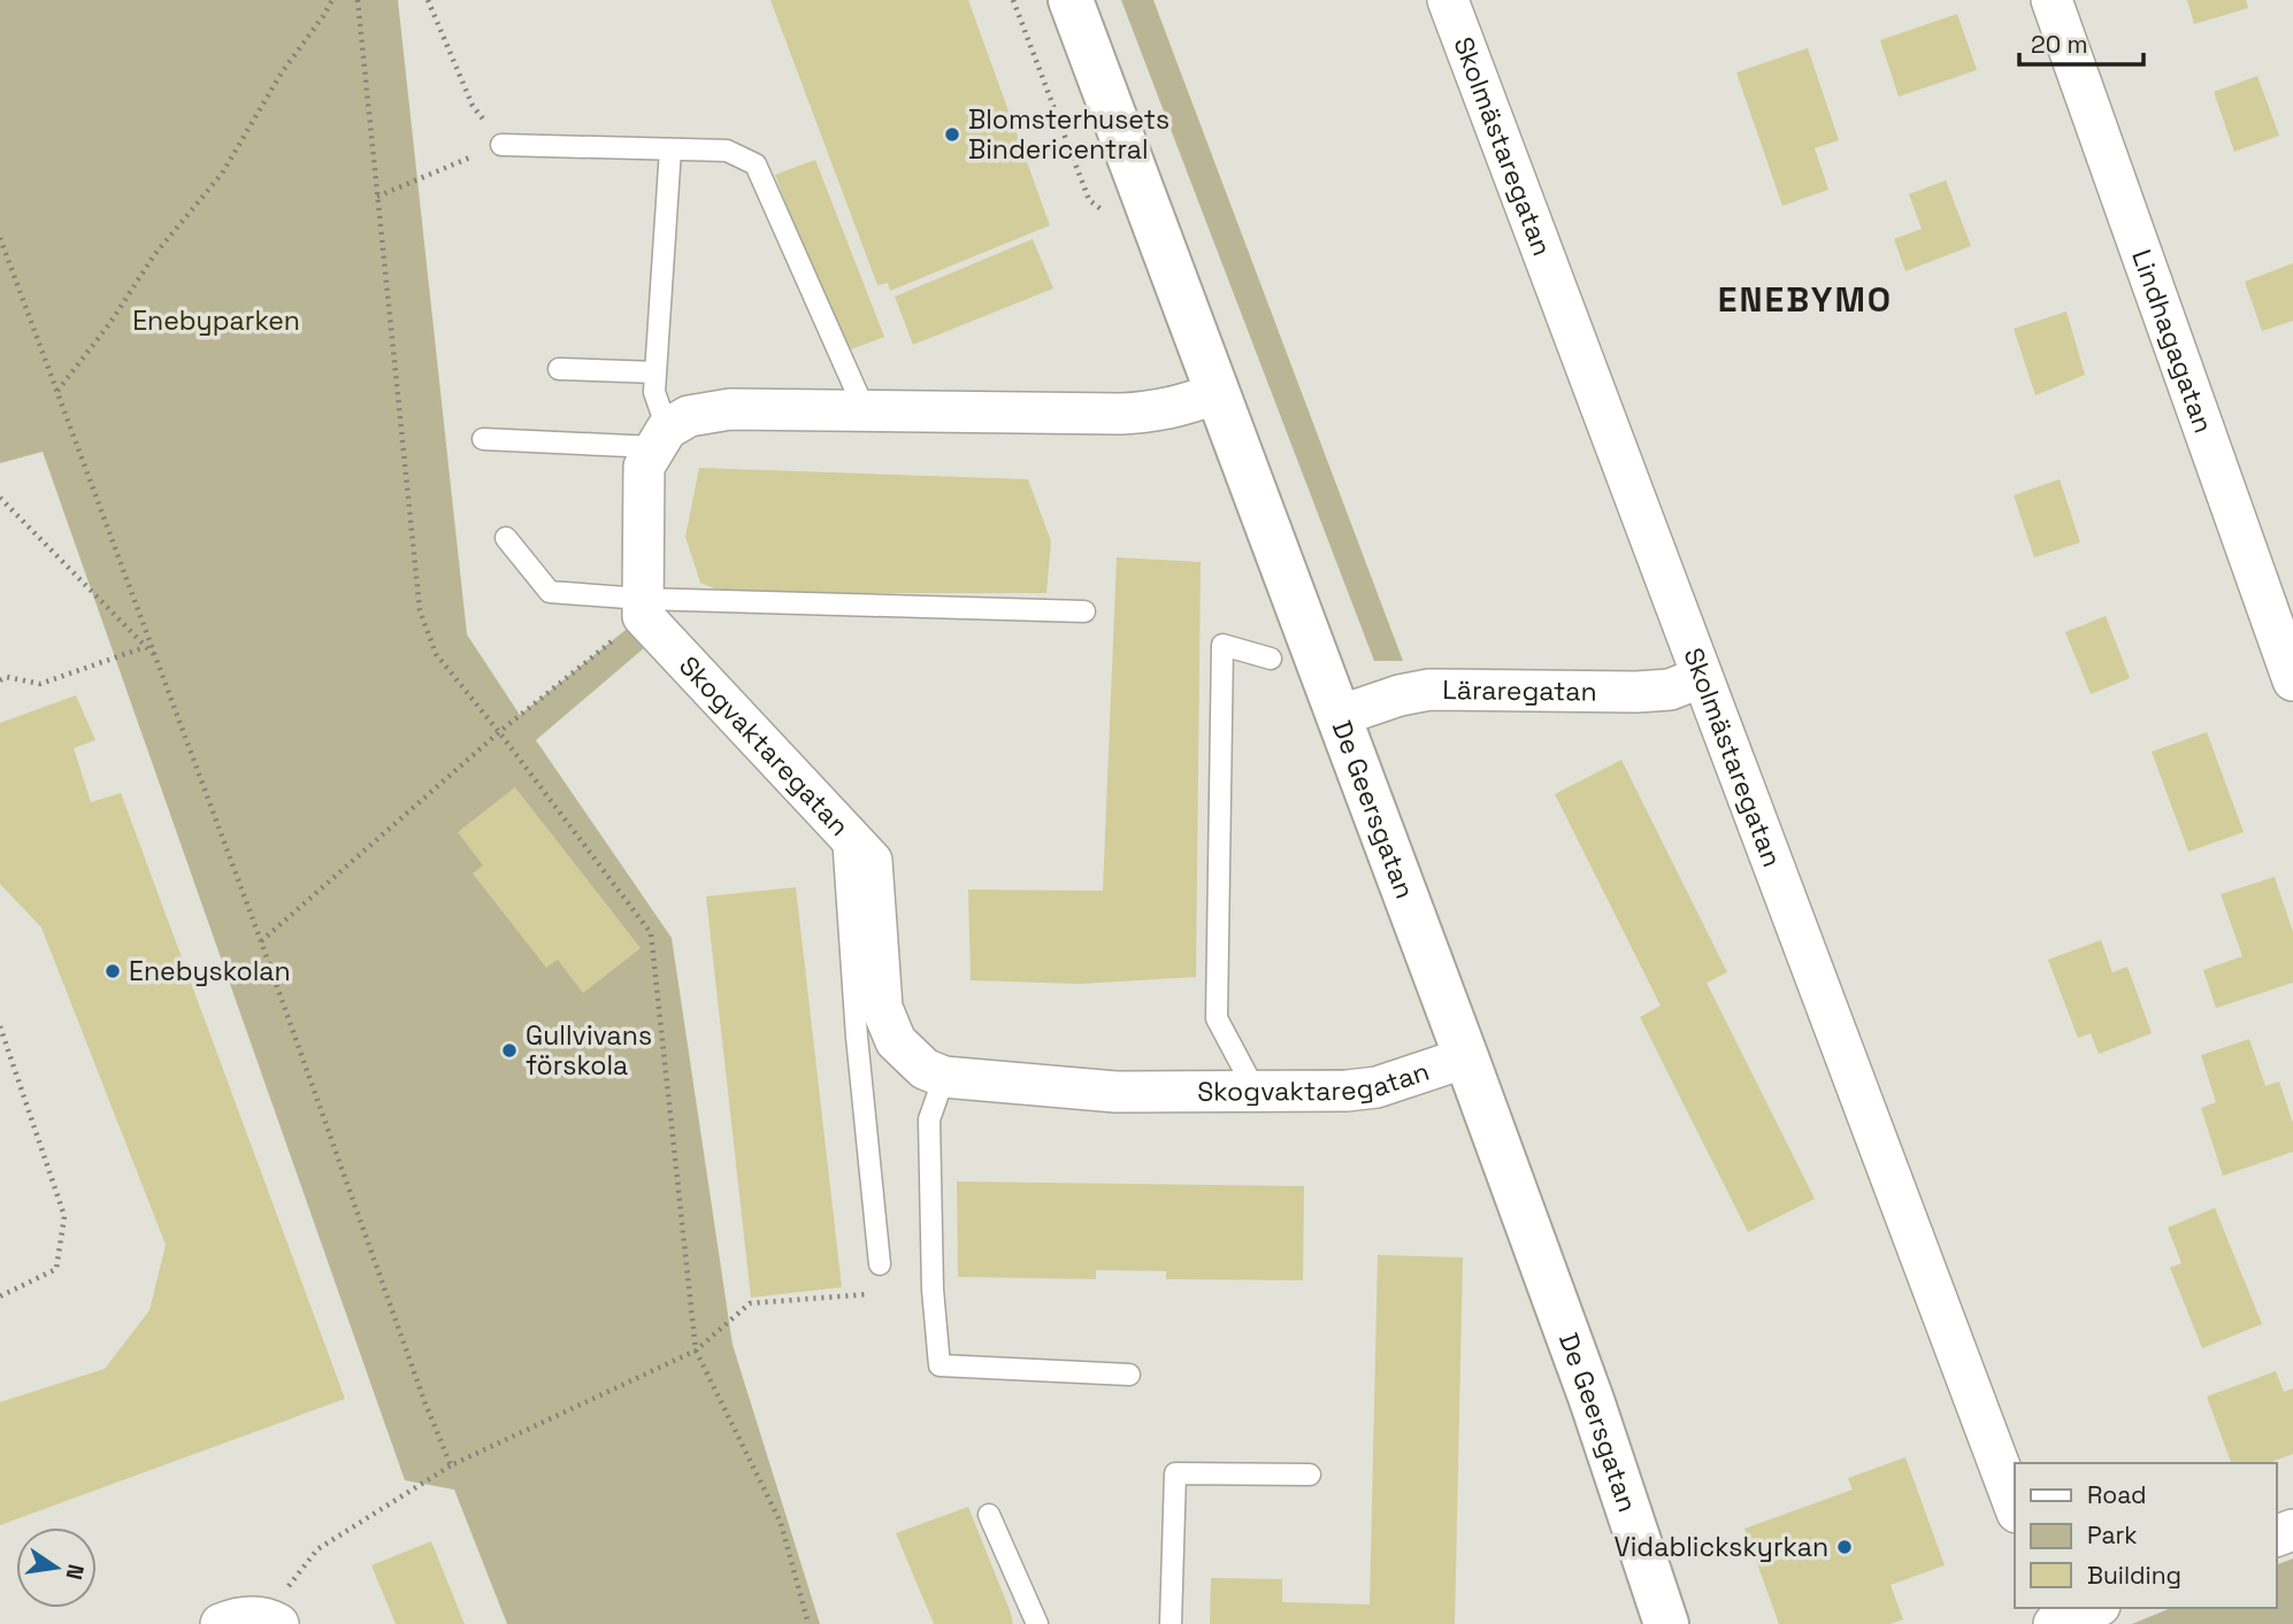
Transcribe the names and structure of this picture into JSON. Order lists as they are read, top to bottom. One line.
{"streets":{"main road":["De Geersgatan"],"street":["Skolmästaregatan","Lindhagagatan","Läraregatan","Skogvaktaregatan"]},"crossings":[["Skolmästaregatan","Läraregatan"],["Läraregatan","De Geersgatan"],["Skogvaktaregatan","De Geersgatan"]],"districts":["ENEBYMO"],"parks":["Enebyparken"],"places":["Blomsterhusets Bindericentral","Enebyskolan","Gullvivans förskola","Vidablickskyrkan"],"legend":["Road","Park","Building"],"scale_bar":"20 m","north":"right"}
